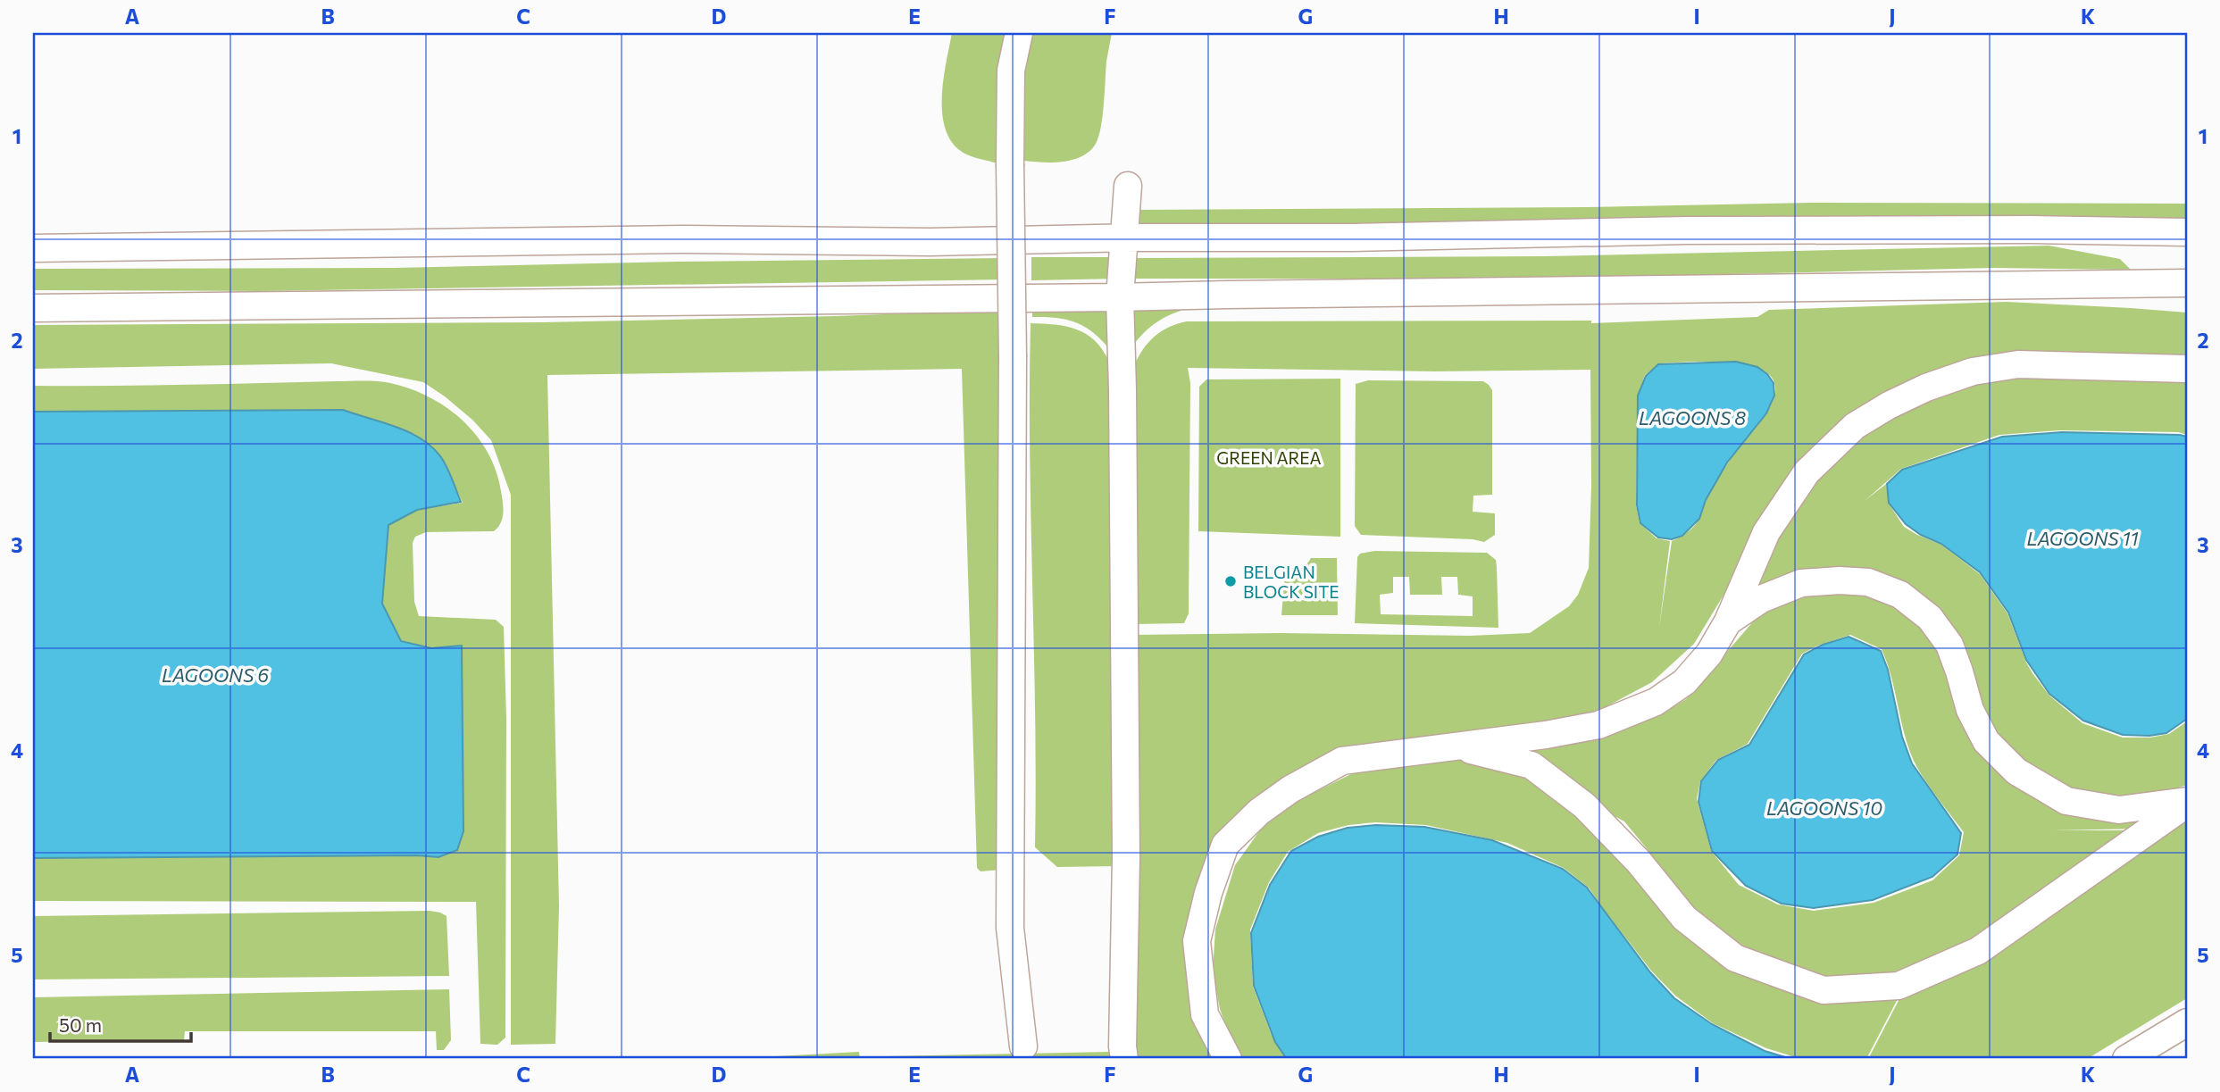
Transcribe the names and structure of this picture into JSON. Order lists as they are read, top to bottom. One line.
{"water":["LAGOONS 8","LAGOONS 11","LAGOONS 6","LAGOONS 10"],"parks":["GREEN AREA"],"places":["BELGIAN BLOCK SITE"],"scale_bar":"50 m","grid":{"columns":["A","B","C","D","E","F","G","H","I","J","K"],"rows":["1","2","3","4","5"]}}
